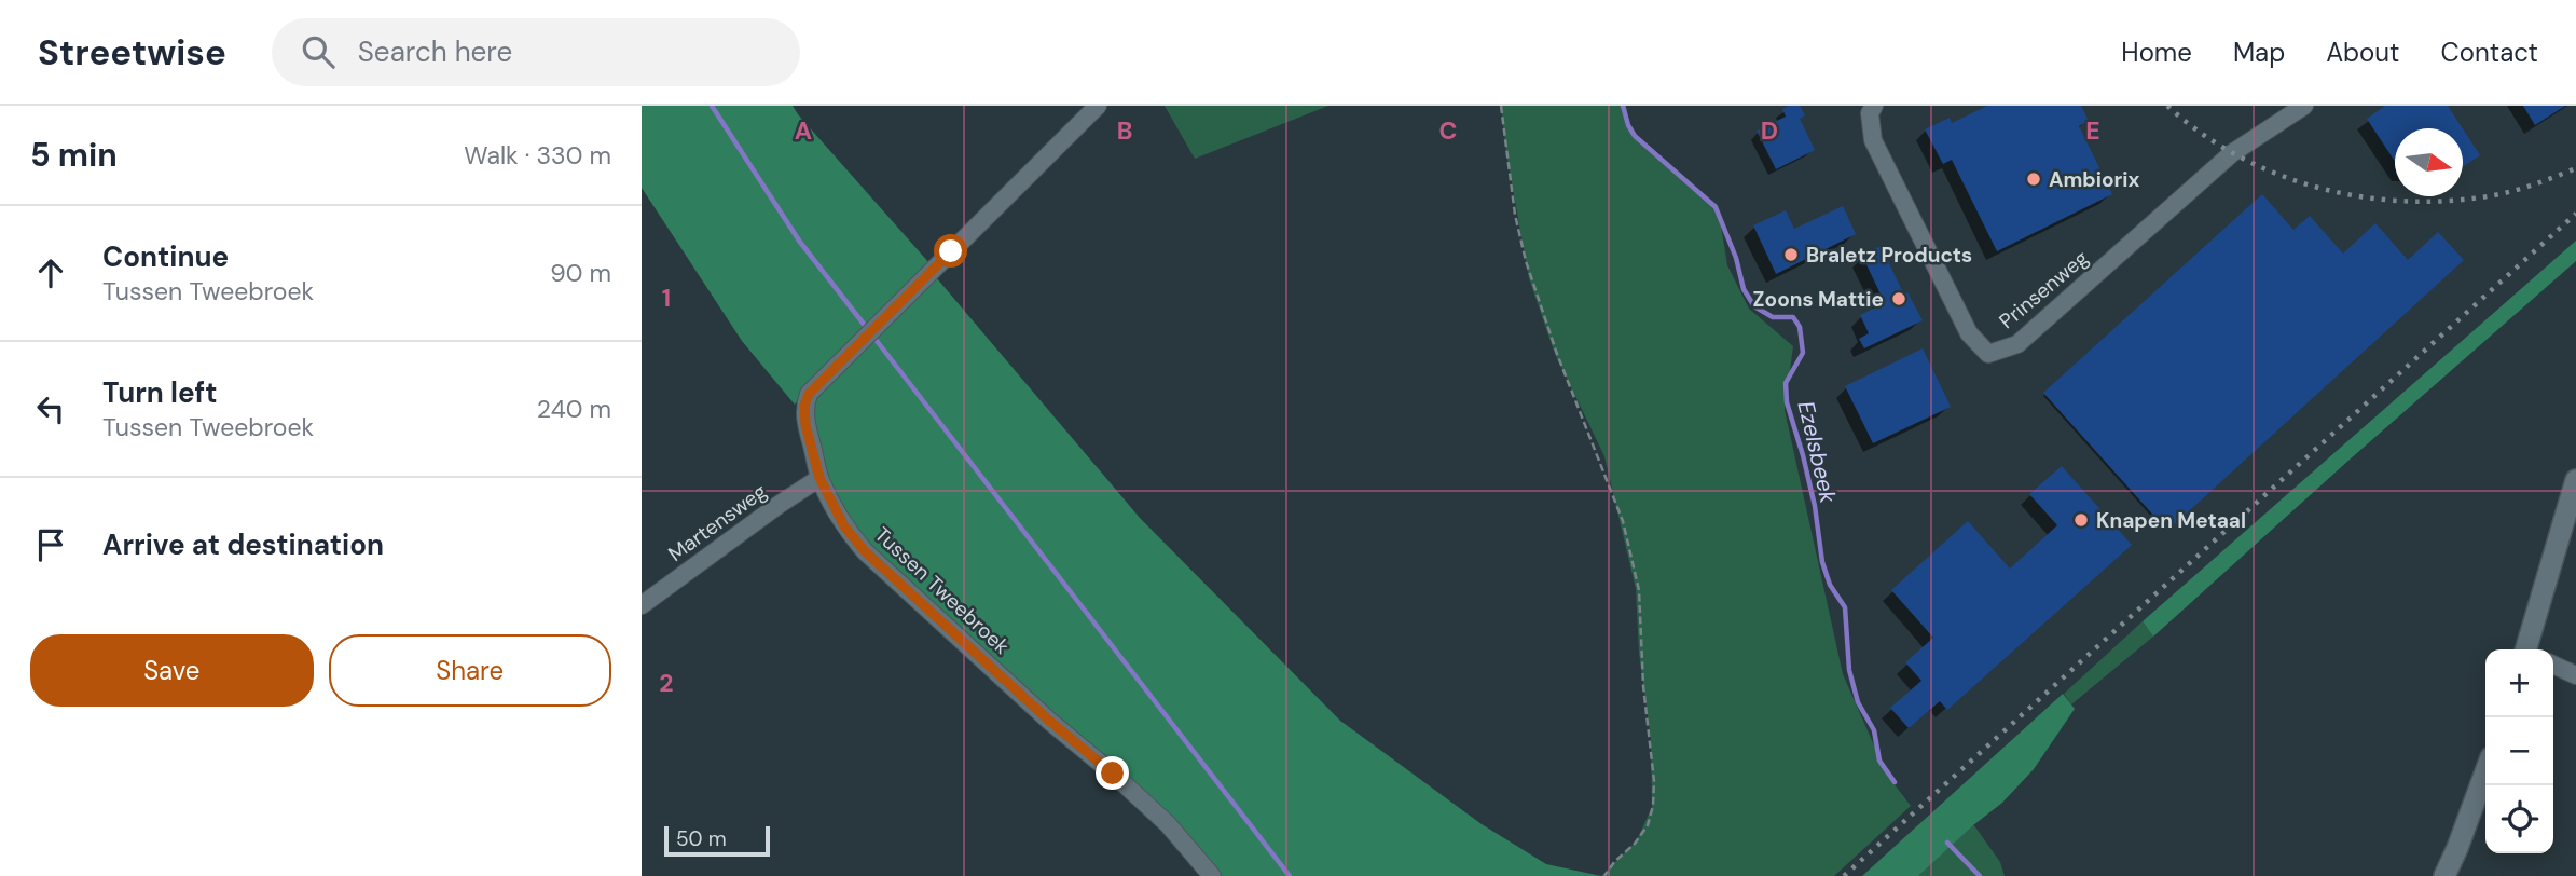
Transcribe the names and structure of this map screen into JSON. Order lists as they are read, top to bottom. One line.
{"streets":{"street":["Prinsenweg","Martensweg","Tussen Tweebroek"]},"crossings":[["Martensweg","Tussen Tweebroek"]],"water":["Ezelsbeek"],"places":["Ambiorix","Braletz Products","Zoons Mattie","Knapen Metaal"],"scale_bar":"50 m","north":"right","page":{"header":"Streetwise","search":"Search here","nav":["Home","Map","About","Contact"],"heading":["5 min","Walk · 330 m"],"list":[["Continue","Tussen Tweebroek","90 m"],["Turn left","Tussen Tweebroek","240 m"],"Arrive at destination"],"buttons":["Save","Share"],"map_buttons":["+","−"],"scale":"50 m"},"grid":{"columns":["A","B","C","D","E"],"rows":["1","2"]}}
